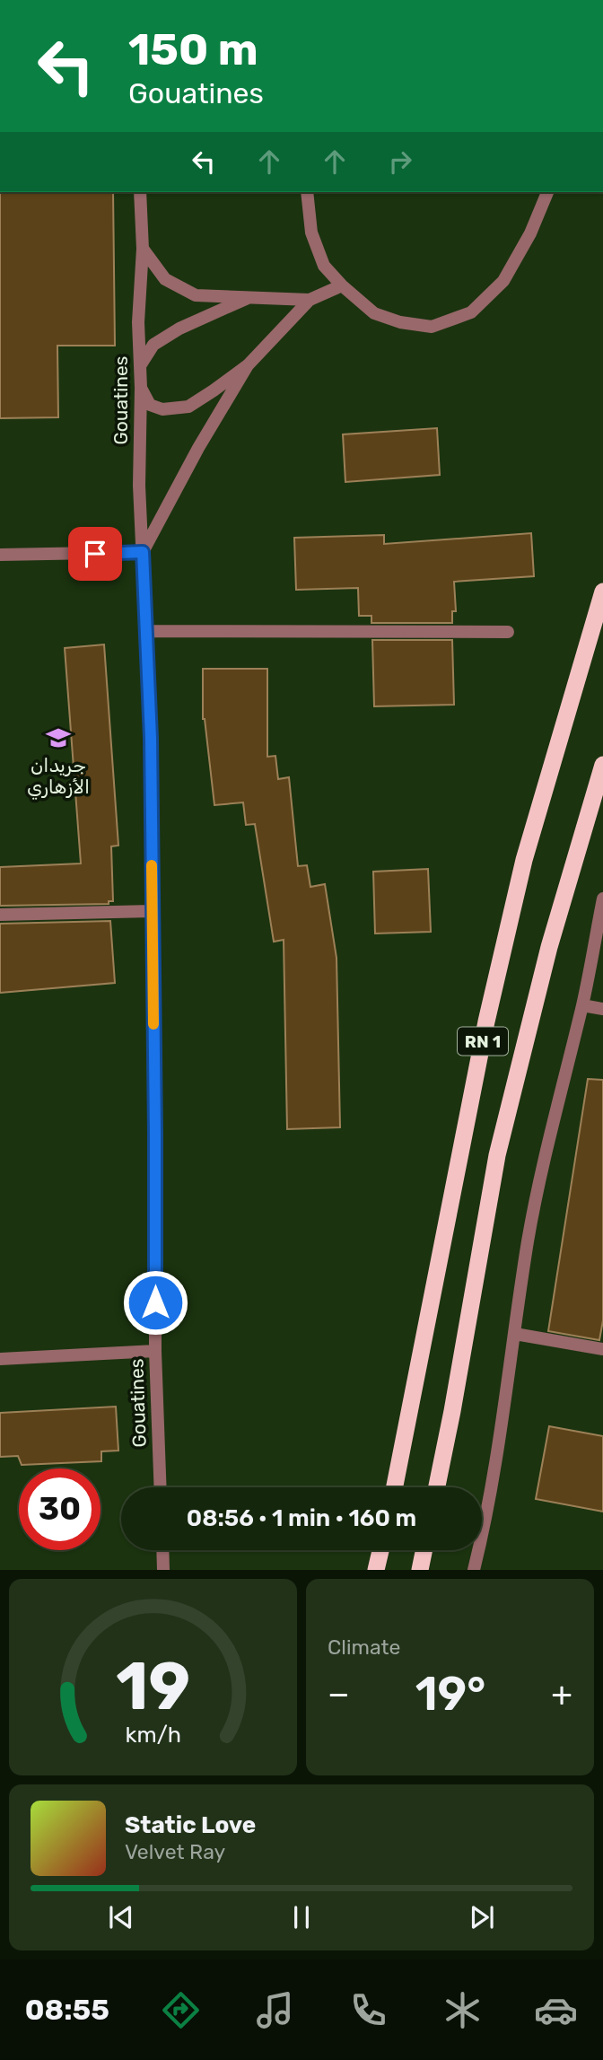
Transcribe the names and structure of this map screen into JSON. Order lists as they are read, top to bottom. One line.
{"streets":{"highway":["RN 1"],"street":["Gouatines"]},"places":{"school or university":["جريدان الأزهاري"]},"page":{"turn":["150 m","Gouatines"],"limit":"30","trip":"08:56 · 1 min · 160 m","tile":"Climate","heat":["−","19°","+"],"song":["Static Love","Velvet Ray"],"tabs":"08:55","gauge":["19","km/h"]}}
